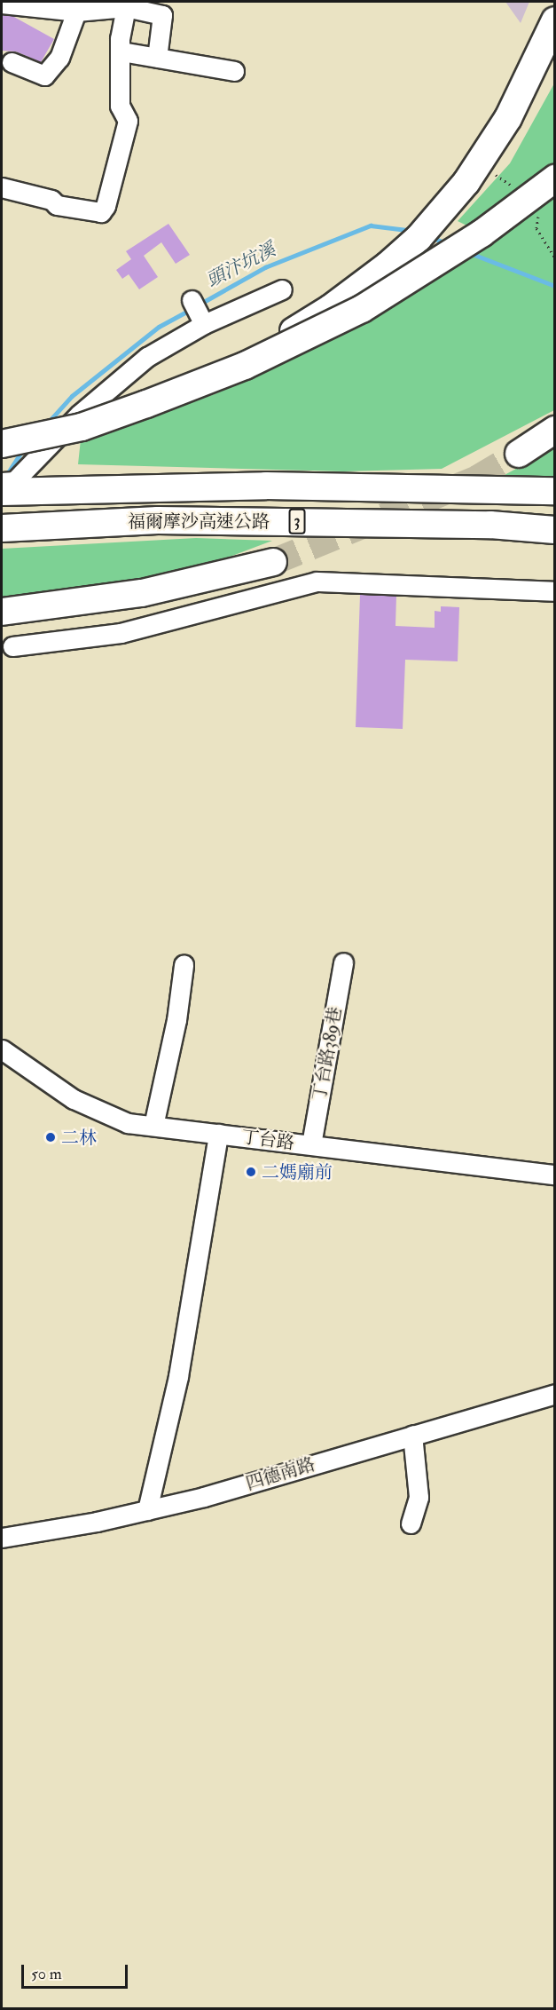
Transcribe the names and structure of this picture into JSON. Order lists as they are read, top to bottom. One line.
{"streets":{"highway":["福爾摩沙高速公路","3"],"street":["丁台路389巷","丁台路","四德南路"]},"crossings":[["丁台路389巷","丁台路"]],"water":["頭汴坑溪"],"places":["二林","二媽廟前"],"scale_bar":"50 m"}
